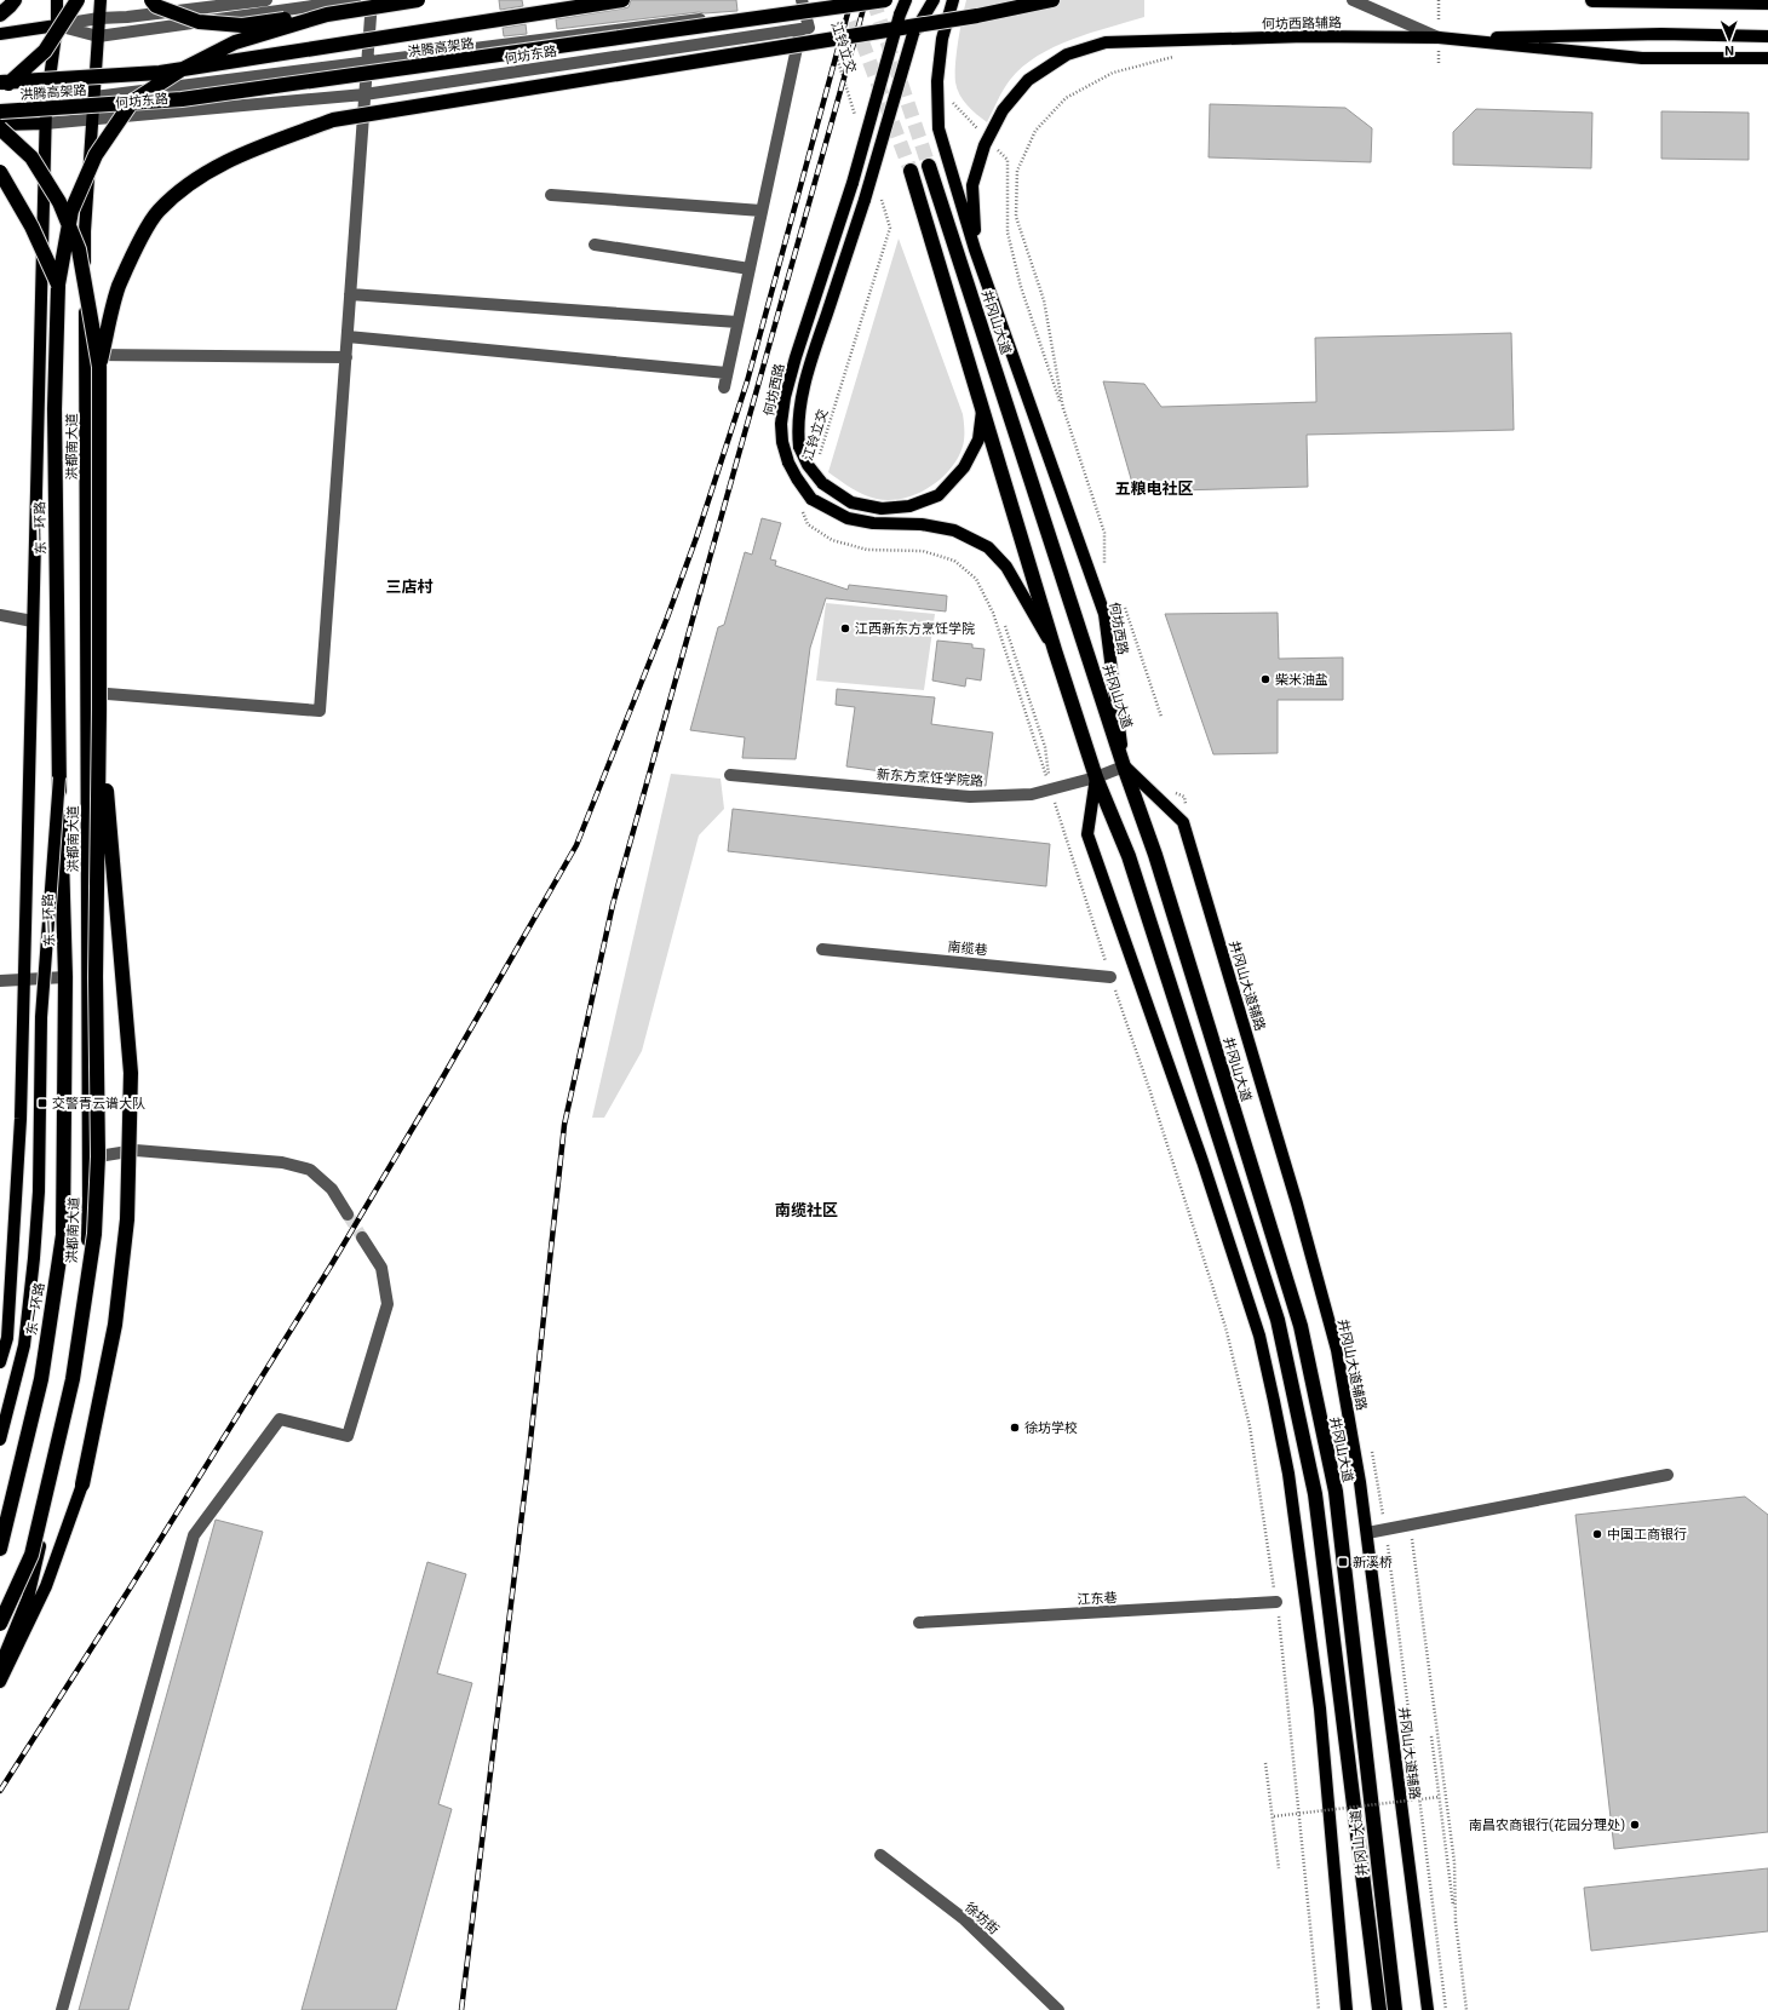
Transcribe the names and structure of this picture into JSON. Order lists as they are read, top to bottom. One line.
{"streets":{"highway":["洪腾高架路","井冈山大道","东一环路"],"main road":["何坊西路辅路","何坊西路","洪都南大道","井冈山大道辅路"],"street":["何坊东路","新东方烹饪学院路","南缆巷","江东巷","徐坊街"],"path":["江铃立交"]},"crossings":[["何坊西路辅路","何坊西路"],["何坊东路","洪都南大道"],["井冈山大道","何坊西路"],["井冈山大道","新东方烹饪学院路"],["井冈山大道","井冈山大道辅路"],["何坊西路","新东方烹饪学院路"],["何坊西路","井冈山大道辅路"],["新东方烹饪学院路","井冈山大道辅路"]],"districts":["五粮电社区","三店村","南缆社区"],"places":{"other":["江西新东方烹饪学院","柴米油盐","徐坊学校","中国工商银行","南昌农商银行(花园分理处)"],"transit":["交警青云谱大队","新溪桥"]},"north":"bottom"}
